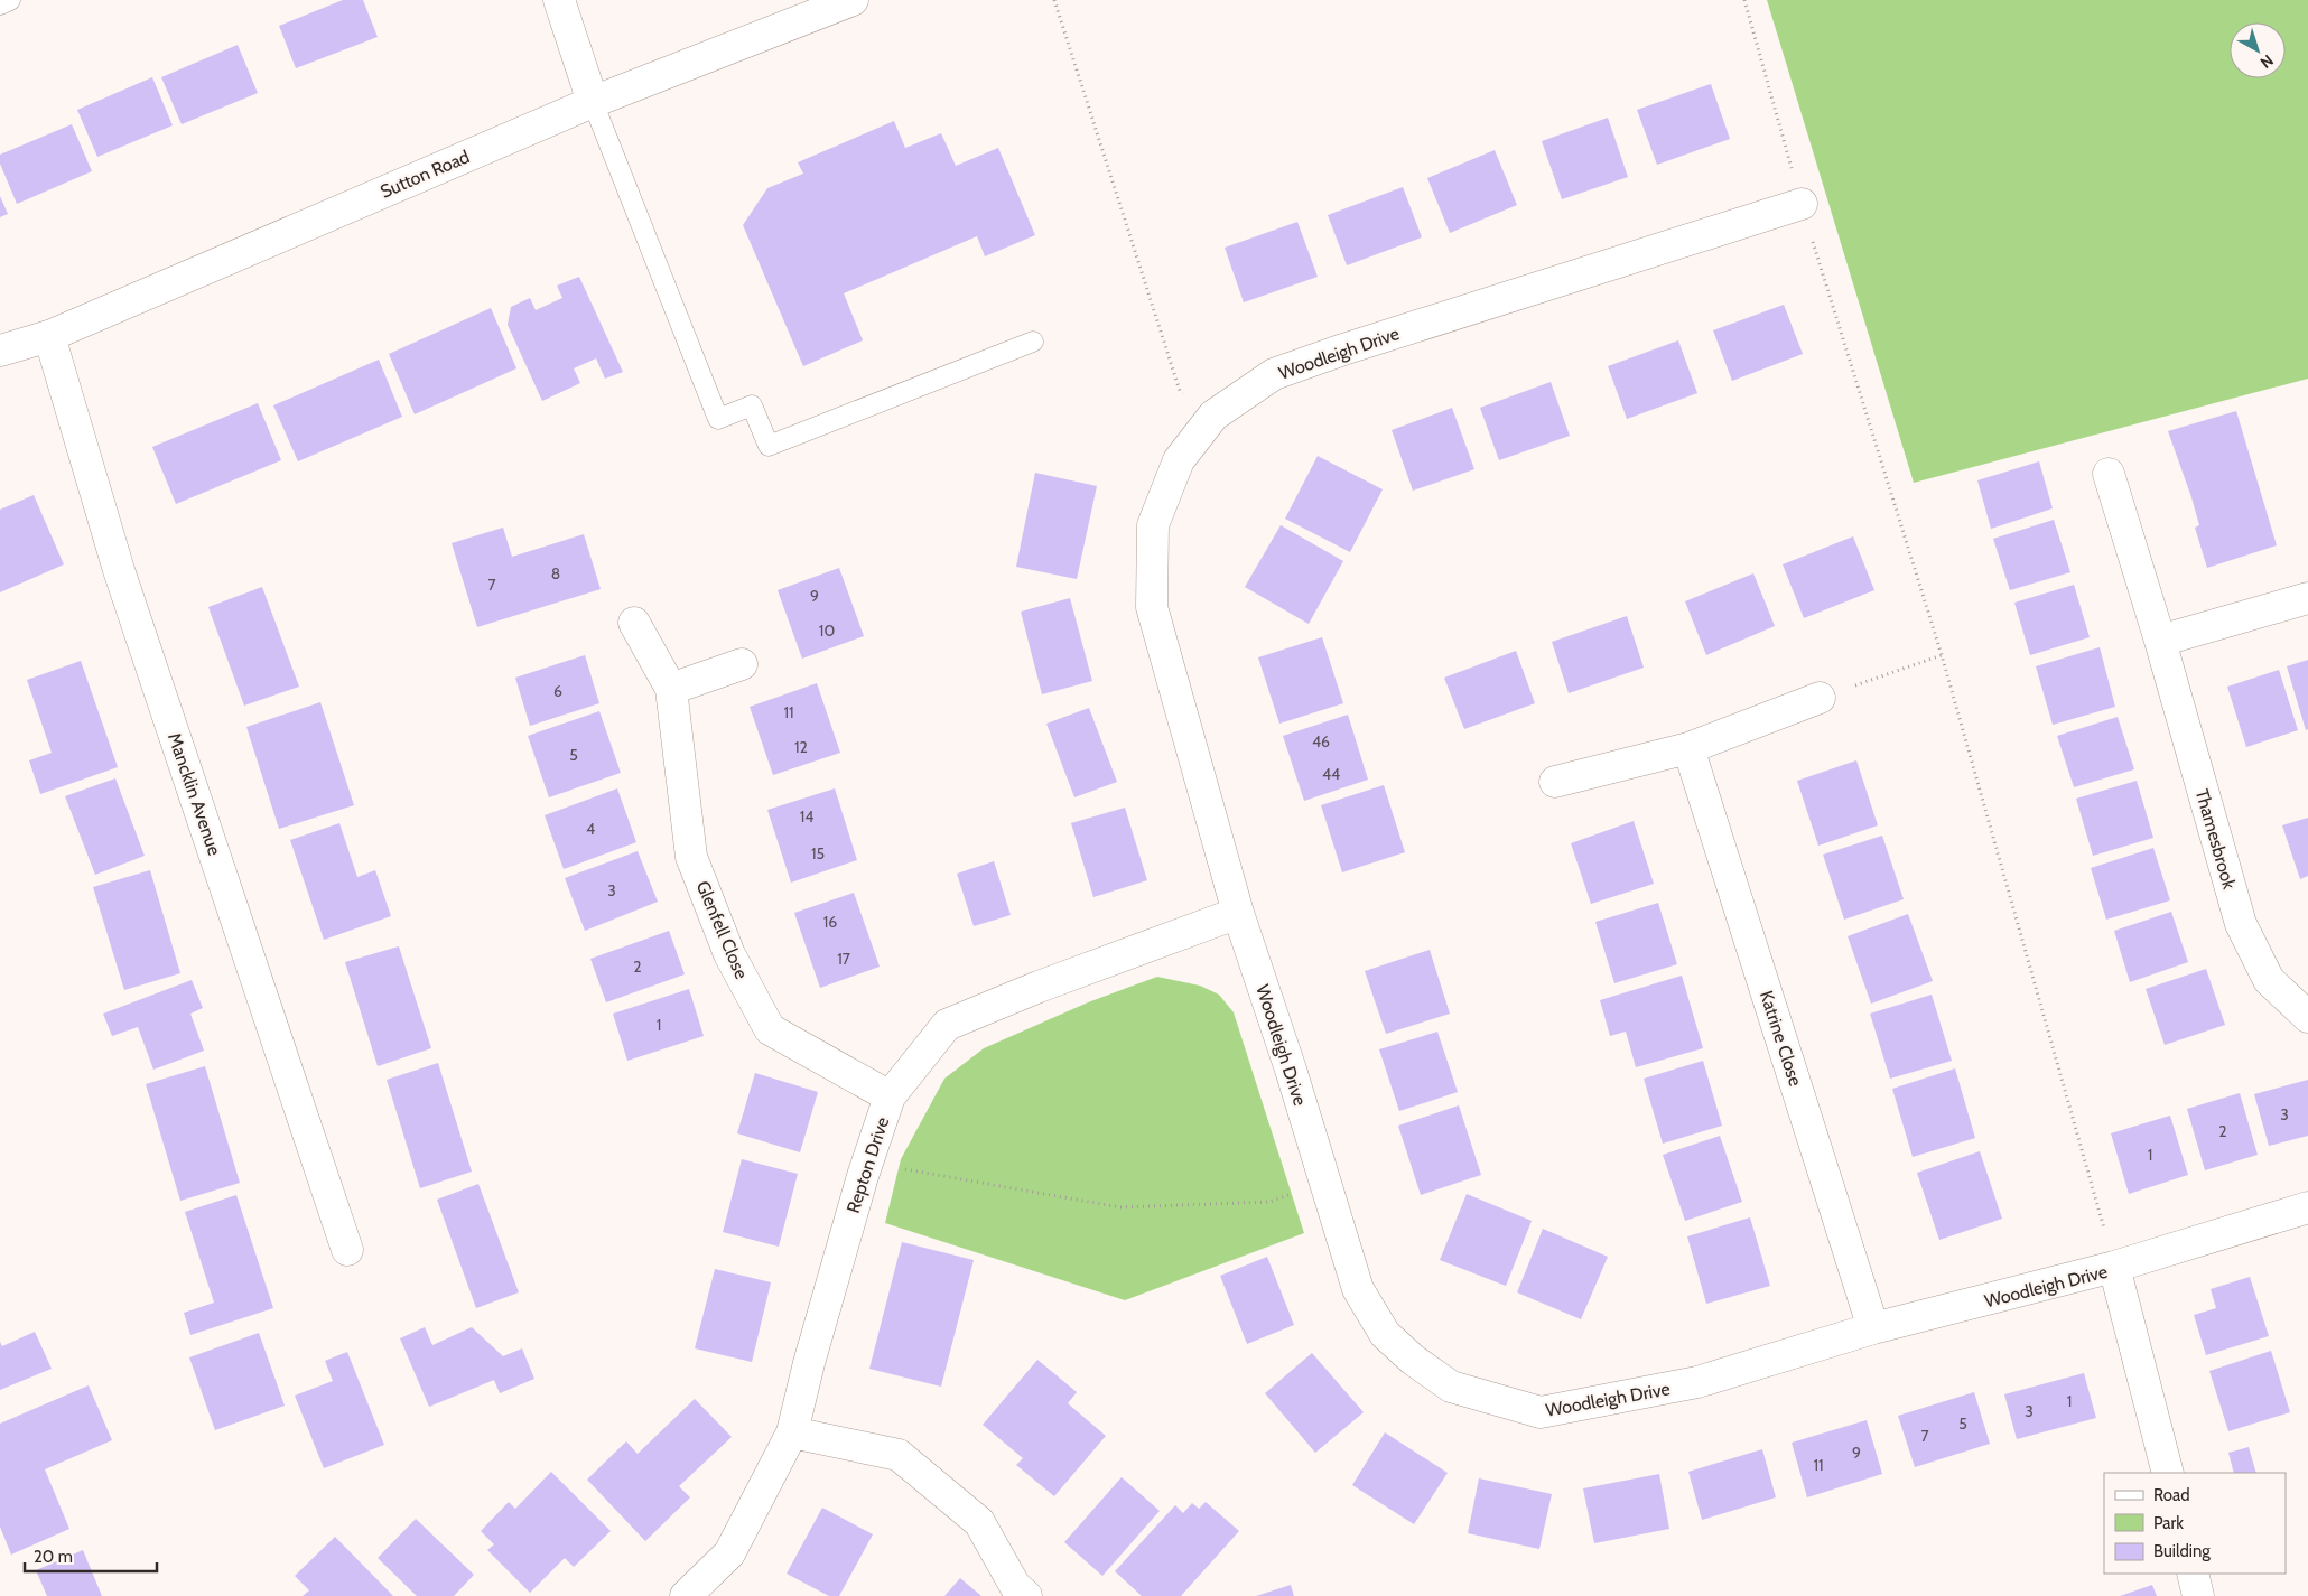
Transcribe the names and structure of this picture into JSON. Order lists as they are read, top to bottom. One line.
{"streets":{"street":["Sutton Road","Woodleigh Drive","Mancklin Avenue","Thamesbrook","Glenfell Close","Katrine Close","Repton Drive"]},"crossings":[["Sutton Road","Mancklin Avenue"],["Woodleigh Drive","Katrine Close"],["Woodleigh Drive","Repton Drive"],["Glenfell Close","Repton Drive"]],"house_numbers":["8","7","9","10","6","11","46","12","5","44","14","4","15","3","16","17","2","1","3","2","1","1","3","5","7","9","11"],"legend":["Road","Park","Building"],"scale_bar":"20 m","north":"bottom right"}
